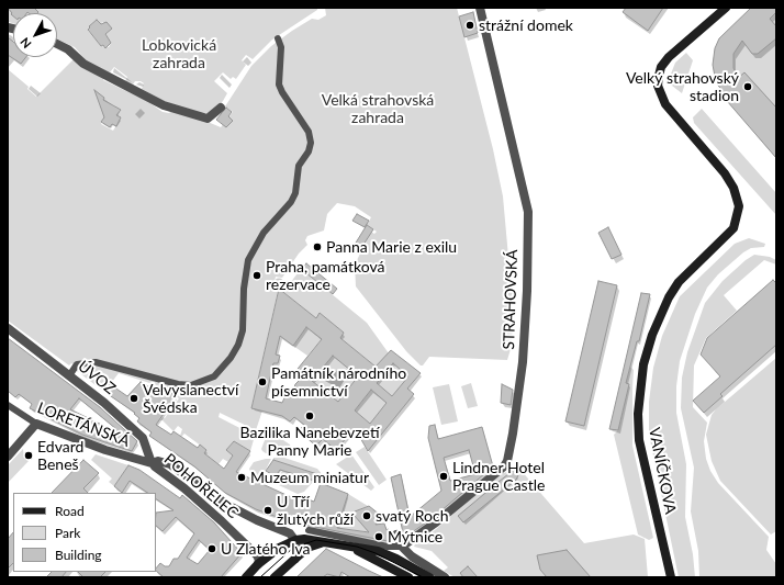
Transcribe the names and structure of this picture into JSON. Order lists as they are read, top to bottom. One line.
{"streets":{"main road":["VANÍČKOVA"],"street":["STRAHOVSKÁ","ÚVOZ","LORETÁNSKÁ","POHOŘELEC"]},"crossings":[["ÚVOZ","LORETÁNSKÁ"],["ÚVOZ","POHOŘELEC"],["LORETÁNSKÁ","POHOŘELEC"]],"parks":["Lobkovická zahrada","Velká strahovská zahrada"],"places":["strážní domek","Velký strahovský stadion","Panna Marie z exilu","Praha, památková rezervace","Památník národního písemnictví","Velvyslanectví Švédska","Bazilika Nanebevzetí Panny Marie","Edvard Beneš","Lindner Hotel Prague Castle","Muzeum miniatur","U Tří žlutých růží","svatý Roch","Mýtnice","U Zlatého lva"],"legend":["Road","Park","Building"],"north":"bottom left"}
